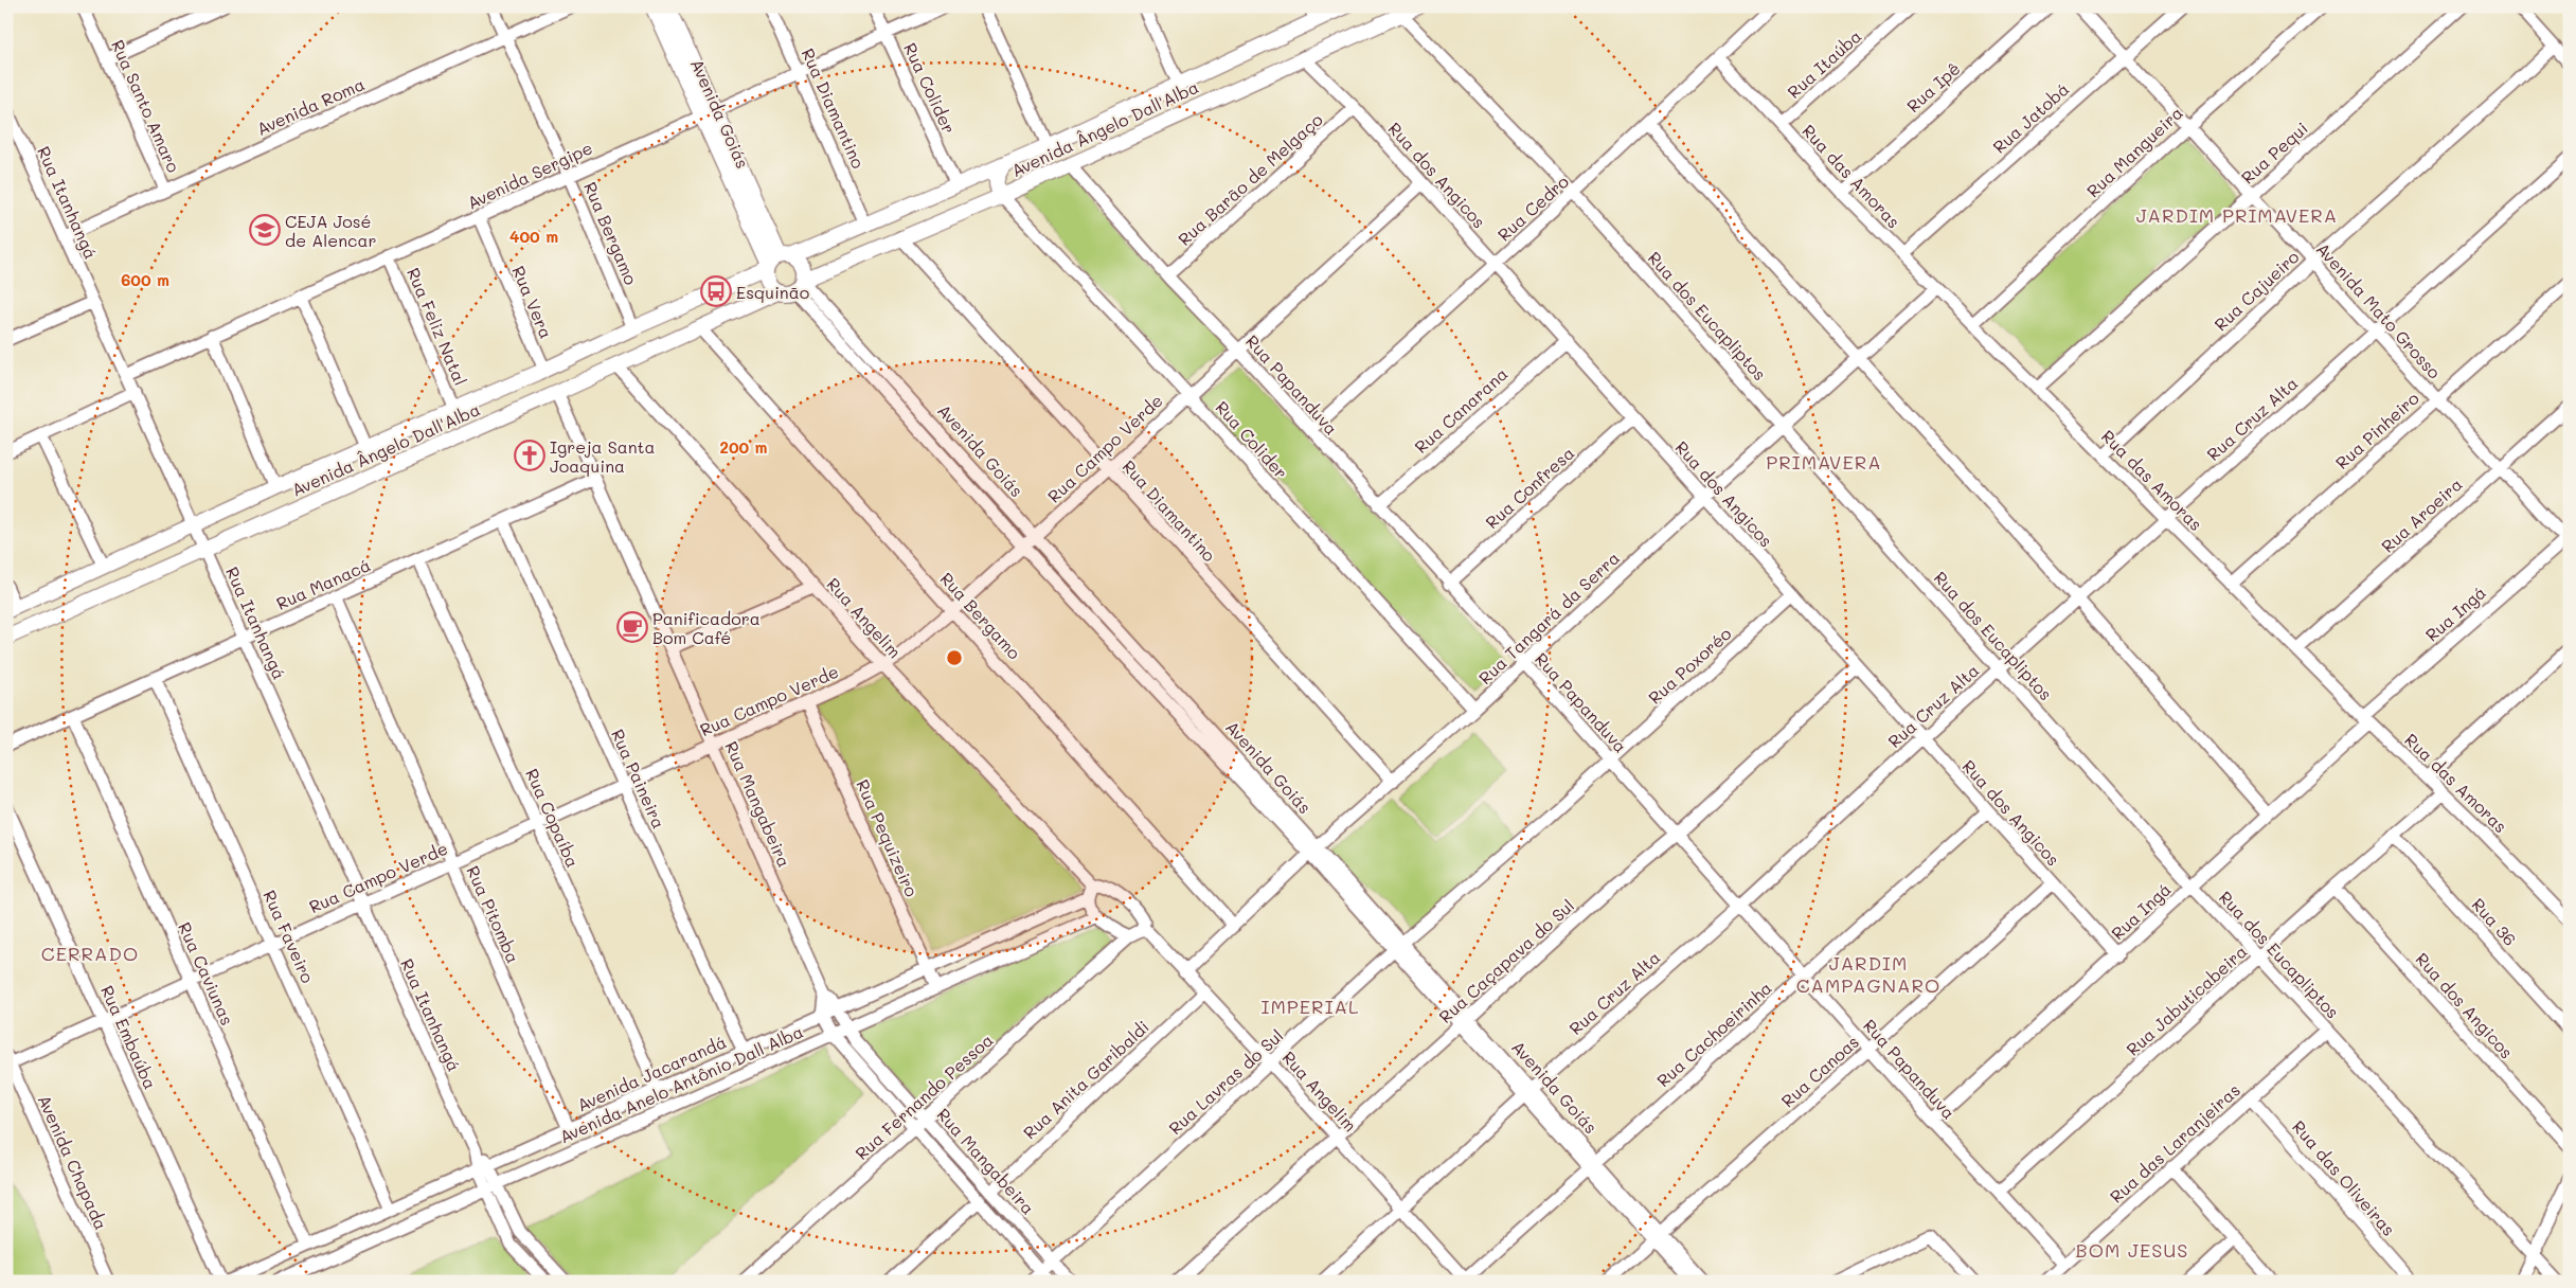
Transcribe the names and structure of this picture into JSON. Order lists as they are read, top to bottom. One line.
{"streets":{"main road":["Avenida Goiás","Avenida Ângelo Dall'Alba"],"street":["Rua Itaúba","Rua Ipê","Rua Colider","Rua Santo Amaro","Avenida Roma","Rua Diamantino","Rua Jatobá","Rua Mangueira","Rua Pequi","Avenida Sergipe","Rua dos Angicos","Rua das Amoras","Rua Barão de Melgaço","Rua Itanhangá","Rua Cedro","Rua Bergamo","Rua Cajueiro","Rua Vera","Avenida Mato Grosso","Rua dos Eucapliptos","Rua Feliz Natal","Rua Papanduva","Rua Canarana","Rua Cruz Alta","Rua Pinheiro","Rua Campo Verde","Rua Confresa","Rua Aroeira","Rua Manacá","Rua Ingá","Rua Angelim","Rua Tangará da Serra","Rua Poxoréo","Rua Paineira","Rua Mangabeira","Rua Copaíba","Rua Pequizeiro","Rua Pitomba","Rua 36","Rua Faveiro","Rua Caçapava do Sul","Rua Caviunas","Rua Jabuticabeira","Rua Cachoeirinha","Rua Embaúba","Rua Canoas","Avenida Jacarandá","Rua Anita Garibaldi","Rua Lavras do Sul","Avenida Anelo Antônio Dall Alba","Rua Fernando Pessoa","Rua das Laranjeiras","Avenida Chapada","Rua das Oliveiras"]},"crossings":[["Rua Itaúba","Rua das Amoras"],["Rua Ipê","Rua das Amoras"],["Rua Colider","Avenida Ângelo Dall'Alba"],["Rua Colider","Avenida Sergipe"],["Rua Colider","Rua Campo Verde"],["Rua Colider","Rua Tangará da Serra"],["Rua Santo Amaro","Avenida Roma"],["Avenida Roma","Rua Itanhangá"],["Avenida Roma","Rua Bergamo"],["Rua Diamantino","Avenida Ângelo Dall'Alba"],["Rua Diamantino","Avenida Sergipe"],["Rua Diamantino","Rua Campo Verde"],["Rua Diamantino","Rua Tangará da Serra"],["Avenida Goiás","Avenida Ângelo Dall'Alba"],["Avenida Goiás","Avenida Sergipe"],["Avenida Goiás","Rua Cruz Alta"],["Avenida Goiás","Rua Campo Verde"],["Avenida Goiás","Rua Tangará da Serra"],["Avenida Goiás","Rua Caçapava do Sul"],["Avenida Goiás","Rua Cachoeirinha"],["Avenida Goiás","Rua Canoas"],["Avenida Goiás","Rua Lavras do Sul"],["Rua Jatobá","Rua das Amoras"],["Rua Jatobá","Avenida Mato Grosso"],["Avenida Ângelo Dall'Alba","Rua dos Angicos"],["Avenida Ângelo Dall'Alba","Rua Itanhangá"],["Avenida Ângelo Dall'Alba","Rua Bergamo"],["Avenida Ângelo Dall'Alba","Rua Vera"],["Avenida Ângelo Dall'Alba","Rua dos Eucapliptos"],["Avenida Ângelo Dall'Alba","Rua Feliz Natal"],["Avenida Ângelo Dall'Alba","Rua Papanduva"],["Avenida Ângelo Dall'Alba","Rua Angelim"],["Avenida Ângelo Dall'Alba","Rua Mangabeira"],["Rua Mangueira","Rua das Amoras"],["Rua Mangueira","Avenida Mato Grosso"],["Rua Pequi","Rua das Amoras"],["Rua Pequi","Avenida Mato Grosso"],["Avenida Sergipe","Rua Itanhangá"],["Avenida Sergipe","Rua Bergamo"],["Avenida Sergipe","Rua Vera"],["Avenida Sergipe","Rua Feliz Natal"],["Rua dos Angicos","Rua Barão de Melgaço"],["Rua dos Angicos","Rua Cedro"],["Rua dos Angicos","Rua Canarana"],["Rua dos Angicos","Rua Cruz Alta"],["Rua dos Angicos","Rua Campo Verde"],["Rua dos Angicos","Rua Confresa"],["Rua dos Angicos","Rua Ingá"],["Rua dos Angicos","Rua Tangará da Serra"],["Rua dos Angicos","Rua Poxoréo"],["Rua dos Angicos","Rua Caçapava do Sul"],["Rua dos Angicos","Rua Jabuticabeira"],["Rua dos Angicos","Rua Cachoeirinha"],["Rua dos Angicos","Rua Canoas"],["Rua das Amoras","Rua Cedro"],["Rua das Amoras","Rua Cajueiro"],["Rua das Amoras","Rua Cruz Alta"],["Rua das Amoras","Rua Pinheiro"],["Rua das Amoras","Rua Aroeira"],["Rua das Amoras","Rua Ingá"],["Rua das Amoras","Rua Tangará da Serra"],["Rua das Amoras","Rua Jabuticabeira"],["Rua Barão de Melgaço","Rua Papanduva"],["Rua Itanhangá","Rua Campo Verde"],["Rua Itanhangá","Rua Manacá"],["Rua Itanhangá","Avenida Jacarandá"],["Rua Itanhangá","Avenida Anelo Antônio Dall Alba"],["Rua Cedro","Rua dos Eucapliptos"],["Rua Cedro","Rua Papanduva"],["Rua Bergamo","Rua Campo Verde"],["Rua Bergamo","Rua Tangará da Serra"],["Rua Cajueiro","Avenida Mato Grosso"],["Avenida Mato Grosso","Rua Cruz Alta"],["Avenida Mato Grosso","Rua Pinheiro"],["Avenida Mato Grosso","Rua Aroeira"],["Avenida Mato Grosso","Rua Ingá"],["Rua dos Eucapliptos","Rua Cruz Alta"],["Rua dos Eucapliptos","Rua Ingá"],["Rua dos Eucapliptos","Rua Tangará da Serra"],["Rua dos Eucapliptos","Rua Jabuticabeira"],["Rua dos Eucapliptos","Rua das Laranjeiras"],["Rua Papanduva","Rua Canarana"],["Rua Papanduva","Rua Cruz Alta"],["Rua Papanduva","Rua Campo Verde"],["Rua Papanduva","Rua Confresa"],["Rua Papanduva","Rua Ingá"],["Rua Papanduva","Rua Tangará da Serra"],["Rua Papanduva","Rua Poxoréo"],["Rua Papanduva","Rua Caçapava do Sul"],["Rua Papanduva","Rua Jabuticabeira"],["Rua Papanduva","Rua Cachoeirinha"],["Rua Papanduva","Rua Canoas"],["Rua Papanduva","Rua Lavras do Sul"],["Rua Papanduva","Rua das Laranjeiras"],["Rua Cruz Alta","Rua Angelim"],["Rua Campo Verde","Rua Angelim"],["Rua Campo Verde","Rua Paineira"],["Rua Campo Verde","Rua Mangabeira"],["Rua Campo Verde","Rua Copaíba"],["Rua Campo Verde","Rua Pequizeiro"],["Rua Campo Verde","Rua Pitomba"],["Rua Campo Verde","Rua Faveiro"],["Rua Campo Verde","Rua Caviunas"],["Rua Campo Verde","Rua Embaúba"],["Rua Campo Verde","Avenida Chapada"],["Rua Manacá","Rua Paineira"],["Rua Manacá","Rua Mangabeira"],["Rua Manacá","Rua Copaíba"],["Rua Manacá","Rua Pitomba"],["Rua Manacá","Rua Faveiro"],["Rua Manacá","Rua Caviunas"],["Rua Angelim","Rua Tangará da Serra"],["Rua Angelim","Rua Caçapava do Sul"],["Rua Angelim","Rua Cachoeirinha"],["Rua Angelim","Avenida Jacarandá"],["Rua Angelim","Rua Anita Garibaldi"],["Rua Angelim","Rua Lavras do Sul"],["Rua Angelim","Rua Fernando Pessoa"],["Rua Poxoréo","Rua Lavras do Sul"],["Rua Paineira","Avenida Jacarandá"],["Rua Mangabeira","Rua Anita Garibaldi"],["Rua Mangabeira","Rua Lavras do Sul"],["Rua Mangabeira","Avenida Anelo Antônio Dall Alba"],["Rua Mangabeira","Rua Fernando Pessoa"],["Rua Copaíba","Avenida Jacarandá"],["Rua Pequizeiro","Avenida Jacarandá"],["Rua Pequizeiro","Avenida Anelo Antônio Dall Alba"],["Rua Pitomba","Avenida Jacarandá"],["Rua 36","Rua Jabuticabeira"],["Rua Faveiro","Avenida Jacarandá"],["Rua Caviunas","Avenida Jacarandá"],["Rua das Laranjeiras","Rua das Oliveiras"]],"districts":["JARDIM PRIMAVERA","PRIMAVERA","CERRADO","JARDIM CAMPAGNARO","IMPERIAL","BOM JESUS"],"places":{"school or university":["CEJA José de Alencar"],"bus stop":["Esquinão"],"church":["Igreja Santa Joaquina"],"cafe":["Panificadora Bom Café"]},"rings":["400 m","600 m","200 m"]}
